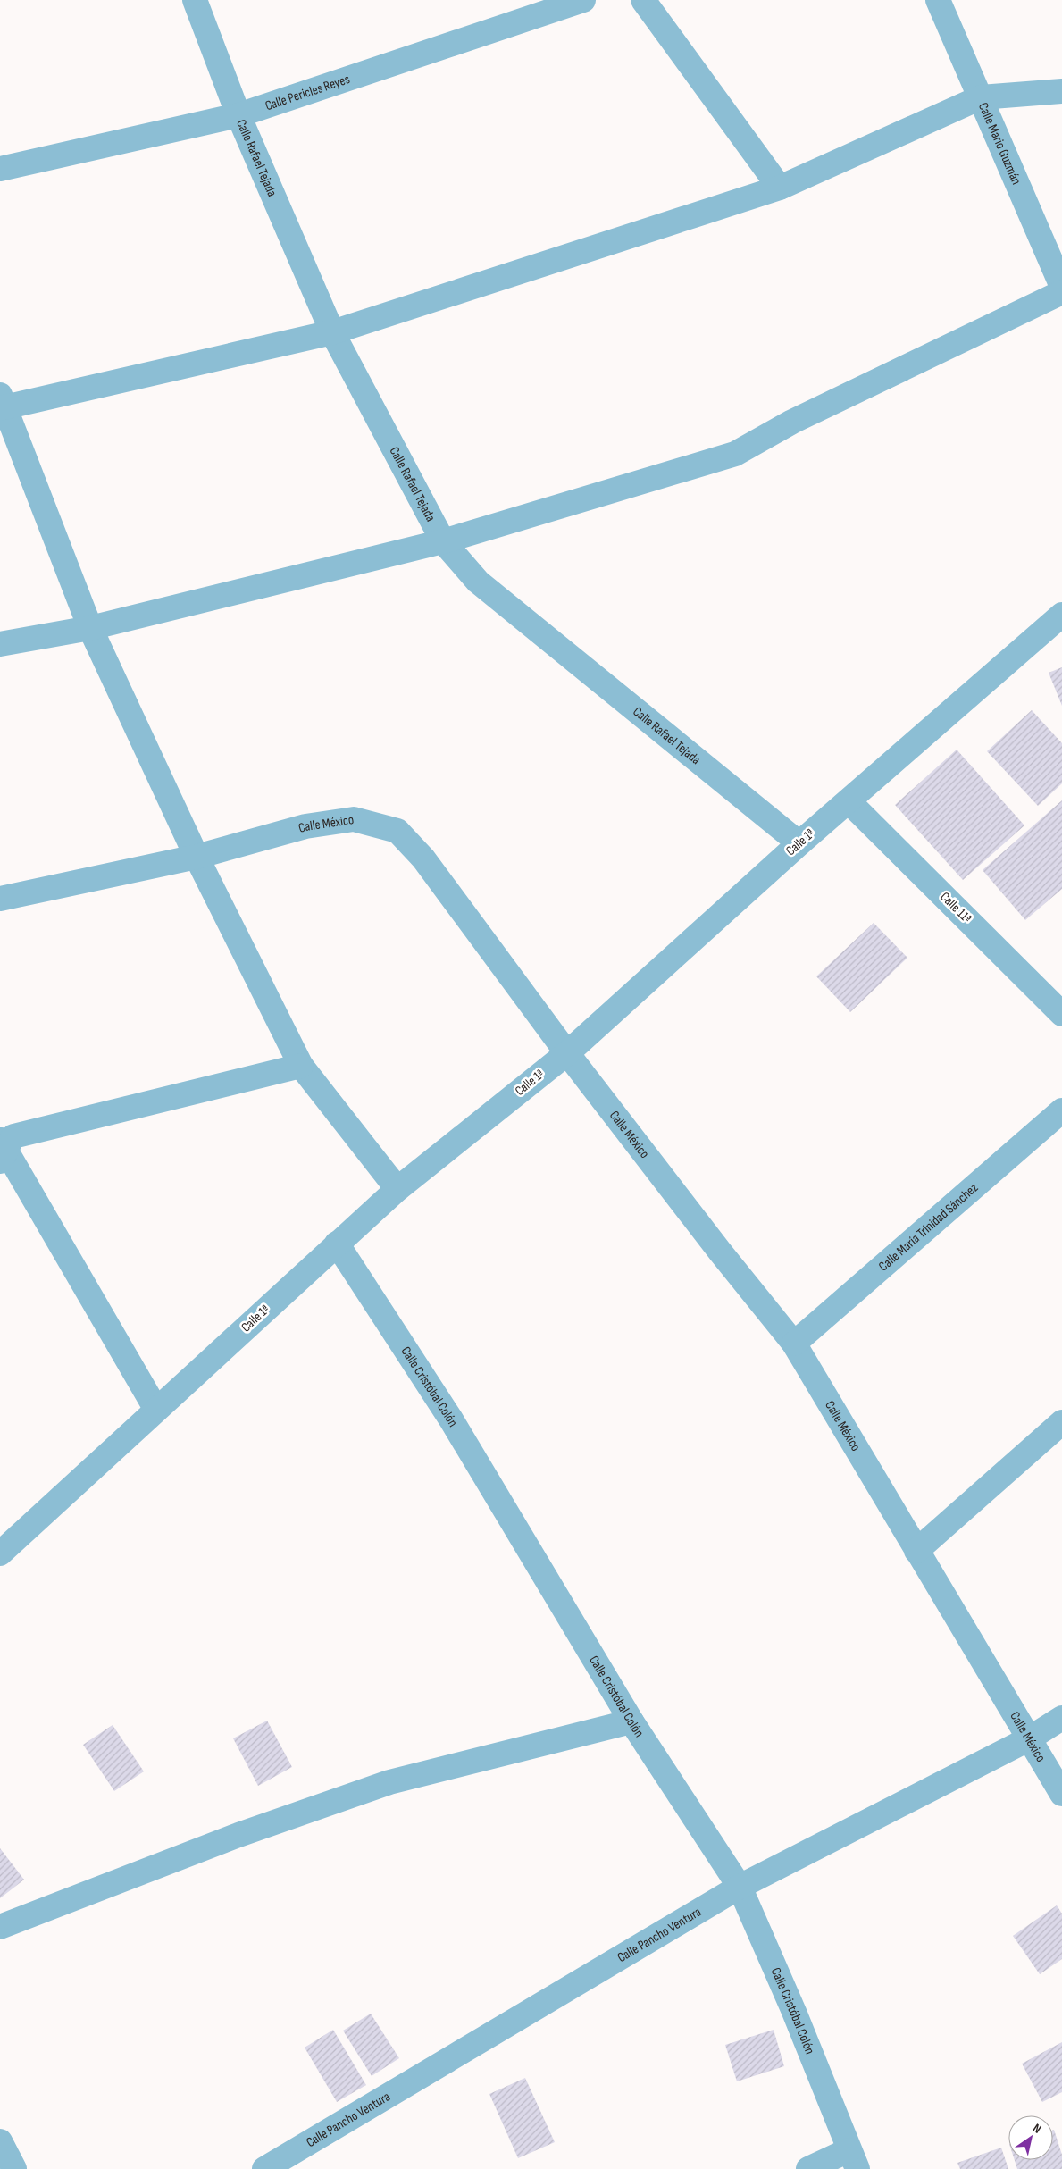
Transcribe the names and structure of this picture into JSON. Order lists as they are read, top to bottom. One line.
{"streets":{"street":["Calle Pericles Reyes","Calle Mario Guzmán","Calle Rafael Tejada","Calle México","Calle 1ª","Calle 11ª","Calle María Trinidad Sánchez","Calle Cristóbal Colón","Calle Pancho Ventura"]},"crossings":[["Calle Pericles Reyes","Calle Rafael Tejada"],["Calle Rafael Tejada","Calle 1ª"],["Calle México","Calle 1ª"],["Calle México","Calle María Trinidad Sánchez"],["Calle México","Calle Pancho Ventura"],["Calle 1ª","Calle 11ª"],["Calle 1ª","Calle Cristóbal Colón"],["Calle Cristóbal Colón","Calle Pancho Ventura"]],"north":"top right"}
